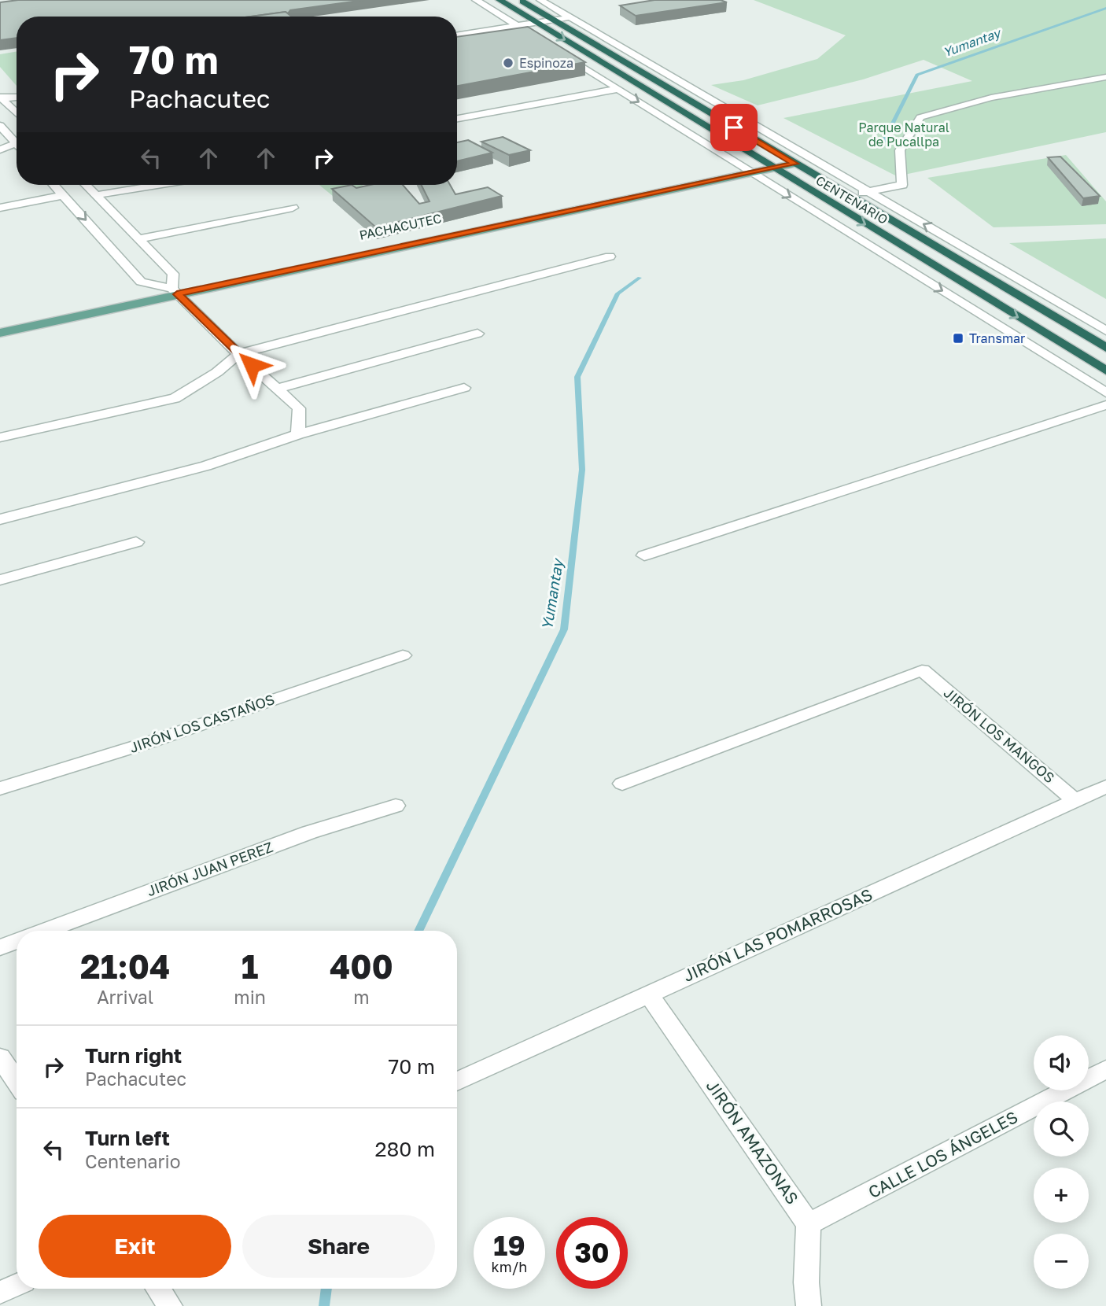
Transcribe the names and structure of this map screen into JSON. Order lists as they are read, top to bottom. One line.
{"streets":{"highway":["CENTENARIO"],"main road":["PACHACUTEC"],"street":["JIRÓN LOS CASTAÑOS","JIRÓN LOS MANGOS","JIRÓN JUAN PEREZ","JIRÓN LAS POMARROSAS","JIRÓN AMAZONAS","CALLE LOS ÁNGELES"]},"crossings":[["CENTENARIO","PACHACUTEC"],["JIRÓN LOS MANGOS","JIRÓN LAS POMARROSAS"],["JIRÓN LAS POMARROSAS","JIRÓN AMAZONAS"],["JIRÓN AMAZONAS","CALLE LOS ÁNGELES"]],"water":["Yumantay"],"parks":["Parque Natural de Pucallpa"],"places":{"other":["Espinoza"],"transit":["Transmar"]},"page":{"turn":["70 m","Pachacutec"],"eta":["21:04","Arrival","1","min","400","m"],"list":[{"name":"Turn right","note":"Pachacutec","value":"70 m"},{"name":"Turn left","note":"Centenario","value":"280 m"}],"map_buttons":["+","−"],"buttons":["Exit","Share"],"speed":"19 km/h","limit":"30"}}
